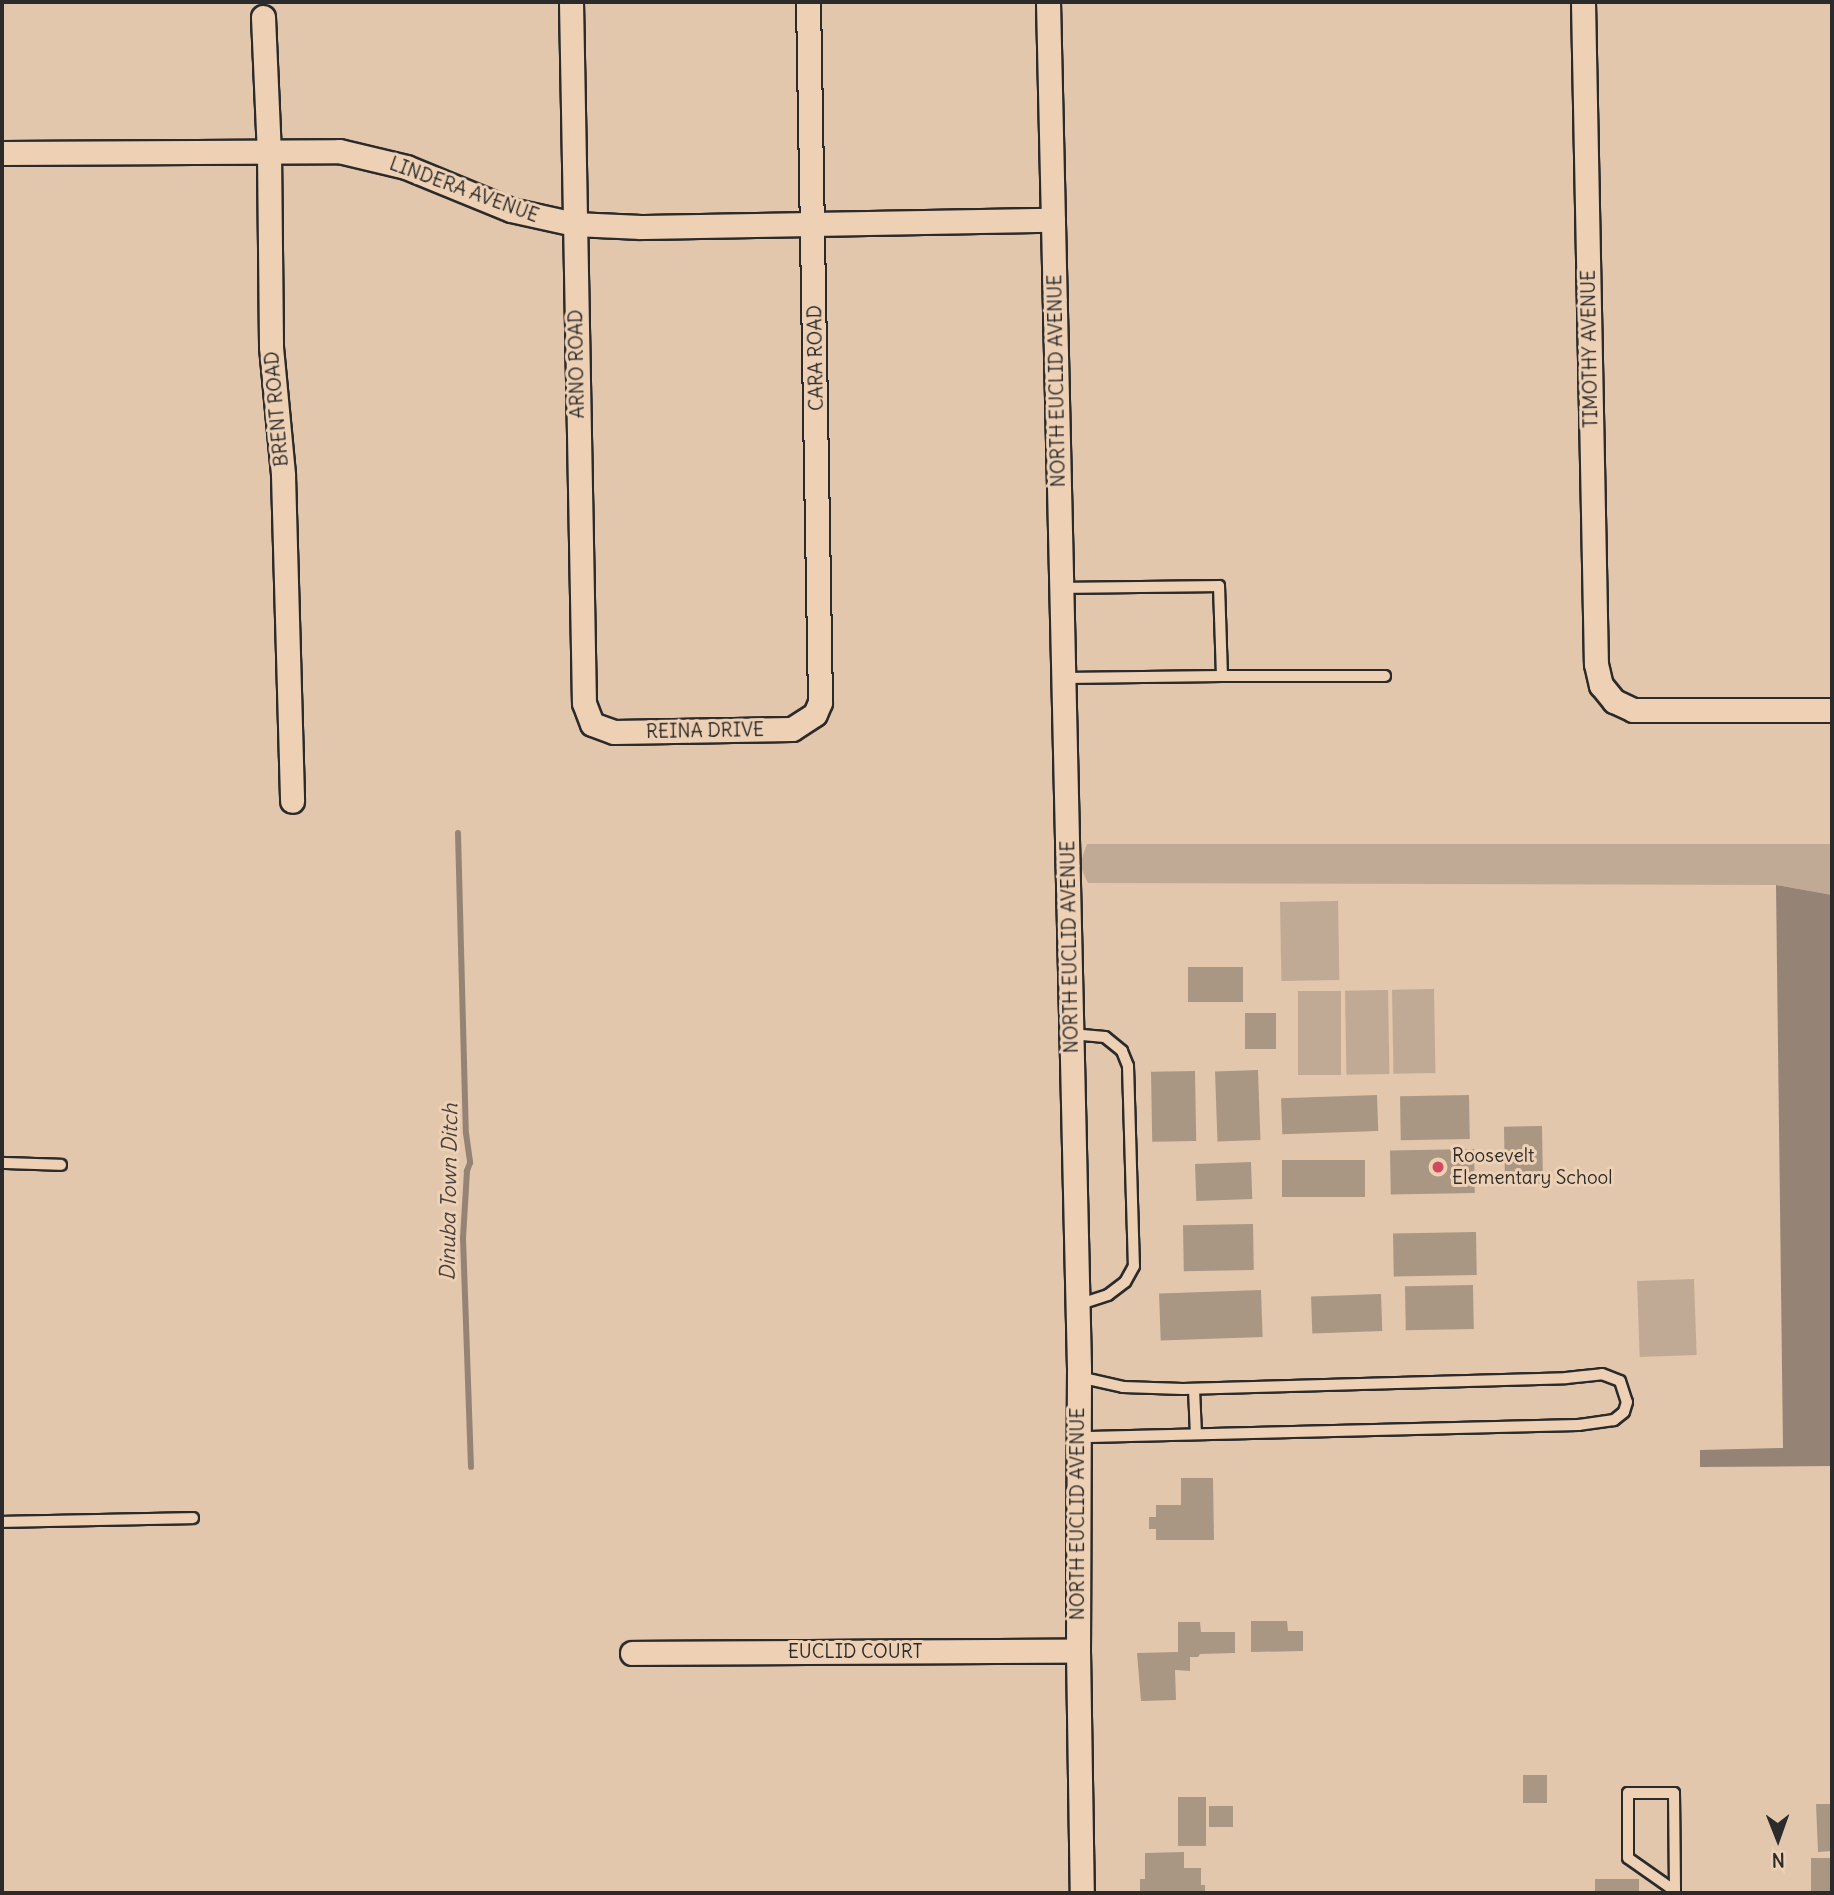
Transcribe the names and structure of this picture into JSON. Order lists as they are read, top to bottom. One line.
{"streets":{"street":["LINDERA AVENUE","TIMOTHY AVENUE","CARA ROAD","ARNO ROAD","NORTH EUCLID AVENUE","BRENT ROAD","REINA DRIVE","EUCLID COURT"]},"crossings":[["LINDERA AVENUE","CARA ROAD"],["LINDERA AVENUE","ARNO ROAD"],["LINDERA AVENUE","NORTH EUCLID AVENUE"],["LINDERA AVENUE","BRENT ROAD"],["CARA ROAD","REINA DRIVE"],["ARNO ROAD","REINA DRIVE"],["NORTH EUCLID AVENUE","EUCLID COURT"]],"water":["Dinuba Town Ditch"],"places":["Roosevelt Elementary School"],"north":"bottom"}
